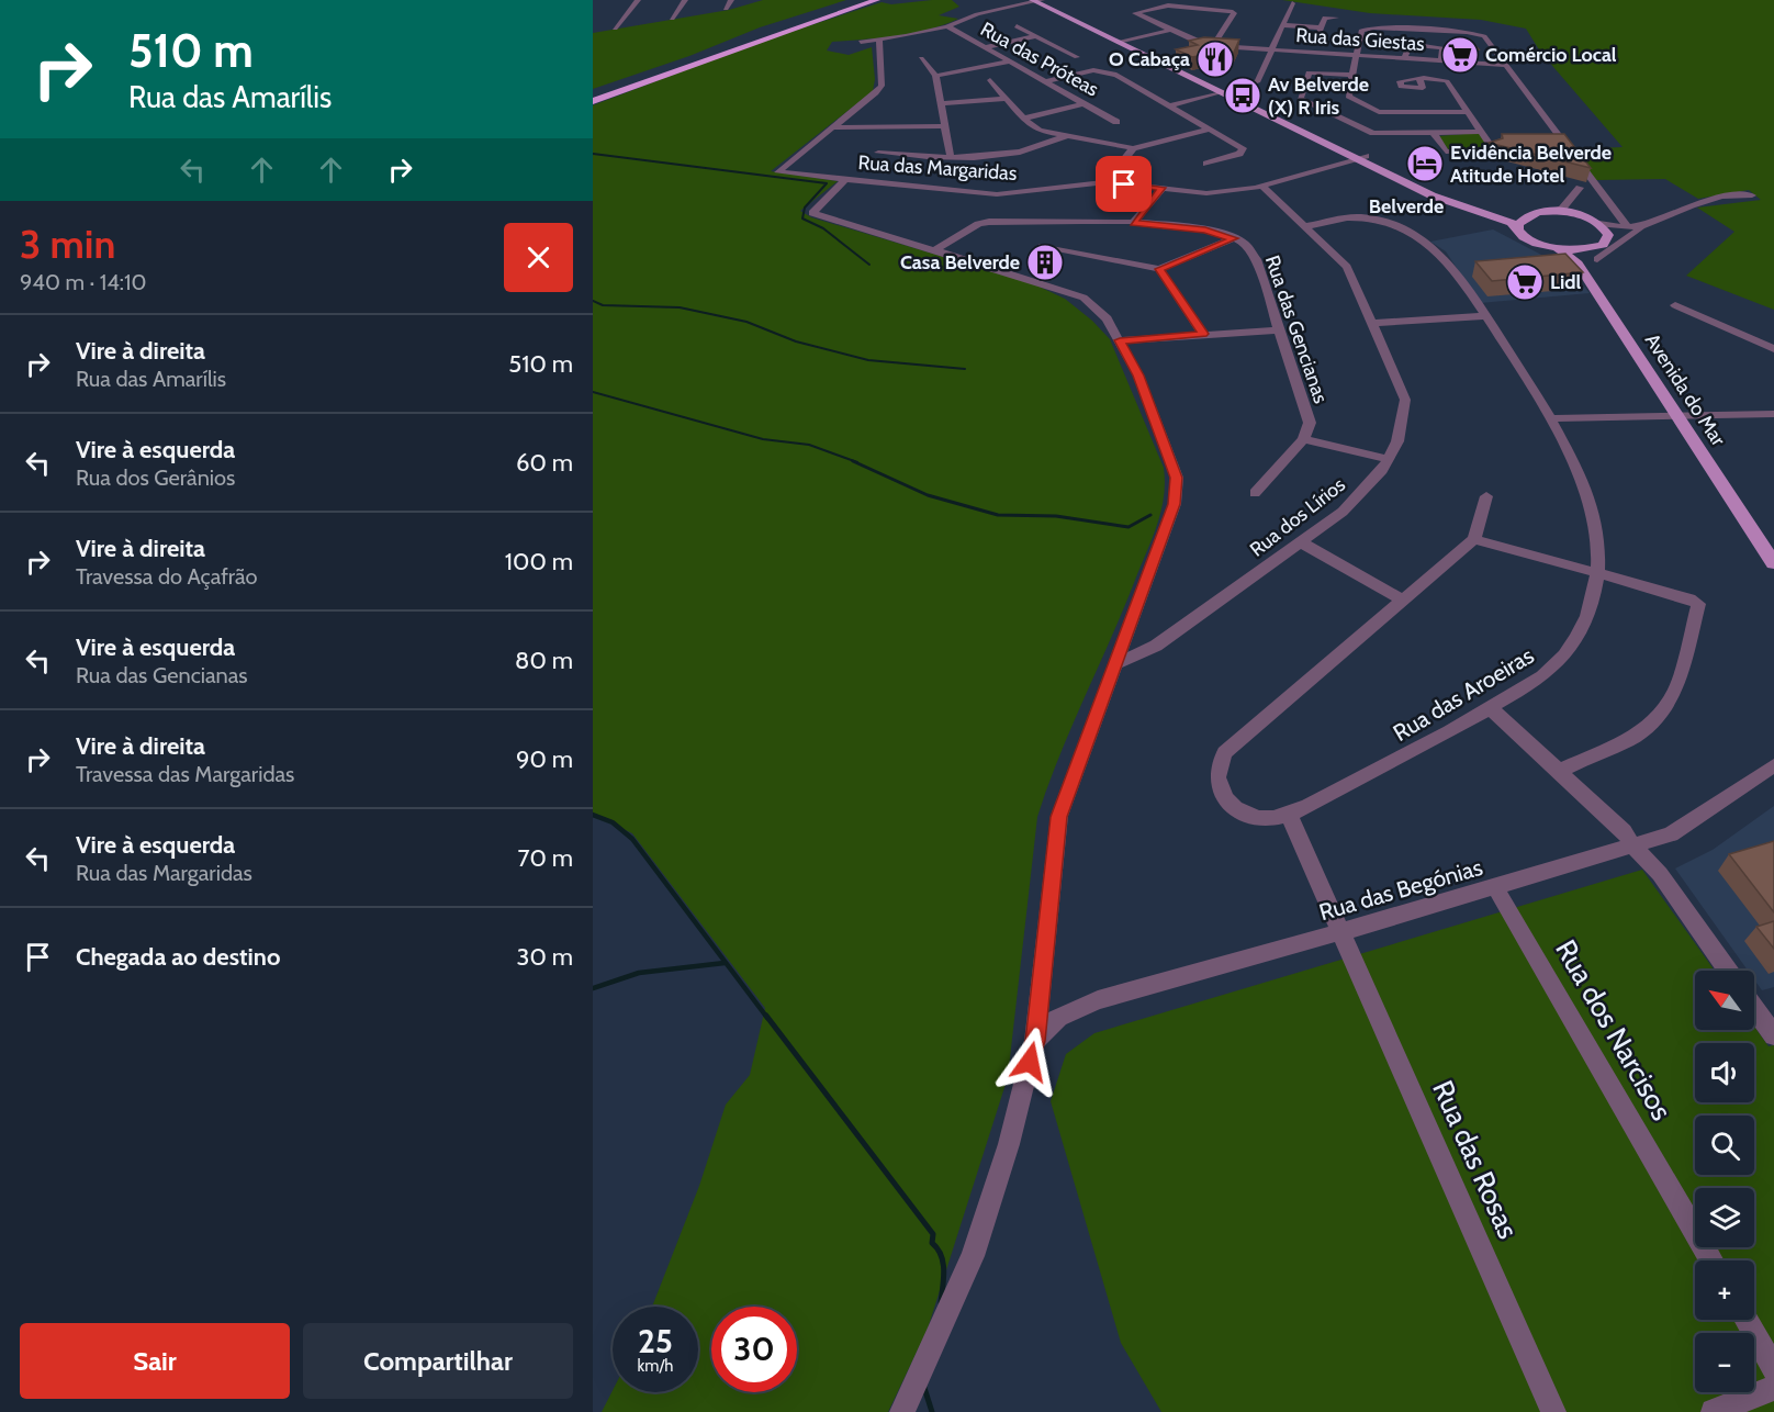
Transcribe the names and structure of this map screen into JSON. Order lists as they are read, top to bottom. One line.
{"streets":{"main road":["Avenida do Mar"],"street":["Rua das Giestas","Rua das Próteas","Rua das Margaridas","Rua das Gencianas","Rua dos Lírios","Rua das Aroeiras","Rua das Begónias","Rua dos Narcisos","Rua das Rosas"]},"crossings":[["Rua das Margaridas","Avenida do Mar"],["Rua das Margaridas","Rua dos Lírios"],["Rua dos Lírios","Rua das Aroeiras"],["Rua das Aroeiras","Rua das Rosas"],["Rua das Begónias","Rua dos Narcisos"],["Rua das Begónias","Rua das Rosas"]],"districts":["Belverde"],"places":{"supermarket":["Comércio Local","Lidl"],"restaurant":["O Cabaça"],"bus stop":["Av Belverde (X) R Iris"],"hotel":["Evidência Belverde Atitude Hotel"],"building":["Casa Belverde"]},"north":"top left","page":{"turn":["510 m","Rua das Amarílis"],"heading":["3 min","940 m · 14:10"],"list":[{"name":"Vire à direita","note":"Rua das Amarílis","value":"510 m"},{"name":"Vire à esquerda","note":"Rua dos Gerânios","value":"60 m"},{"name":"Vire à direita","note":"Travessa do Açafrão","value":"100 m"},{"name":"Vire à esquerda","note":"Rua das Gencianas","value":"80 m"},{"name":"Vire à direita","note":"Travessa das Margaridas","value":"90 m"},{"name":"Vire à esquerda","note":"Rua das Margaridas","value":"70 m"},{"name":"Chegada ao destino","value":"30 m"}],"map_buttons":["+","−"],"speed":"25 km/h","limit":"30","buttons":["Sair","Compartilhar"]}}
